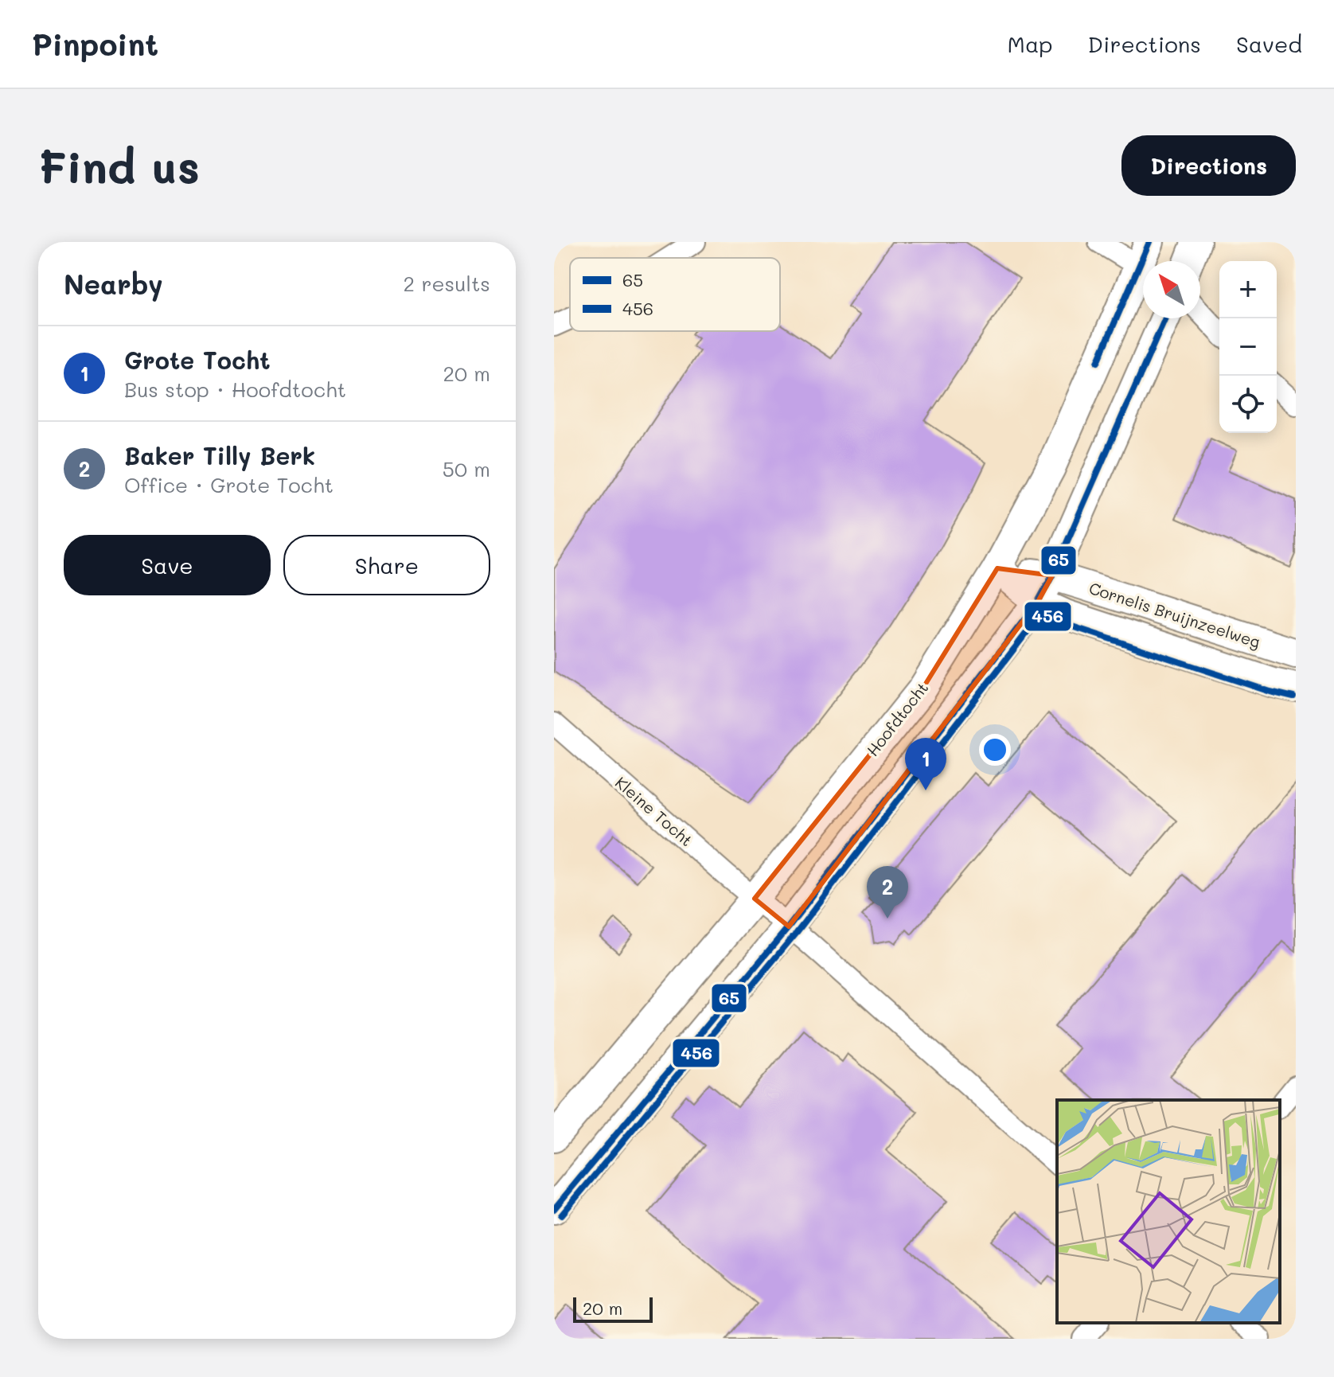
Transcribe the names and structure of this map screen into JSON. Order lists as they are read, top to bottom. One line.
{"streets":{"main road":["Cornelis Bruijnzeelweg","Hoofdtocht"],"street":["Kleine Tocht"]},"crossings":[["Cornelis Bruijnzeelweg","Hoofdtocht"],["Hoofdtocht","Kleine Tocht"]],"lines":["transit line 65","transit line 456"],"legend":["65","456"],"scale_bar":"20 m","north":"top left","page":{"header":"Pinpoint","nav":["Map","Directions","Saved"],"buttons":["Directions",["Save","Share"]],"title":"Find us","heading":["Nearby","2 results"],"map_buttons":["+","−"],"list":[{"mark":"1","name":"Grote Tocht","note":"Bus stop · Hoofdtocht","value":"20 m"},{"mark":"2","name":"Baker Tilly Berk","note":"Office · Grote Tocht","value":"50 m"}],"pins":["1","2"],"scale":"20 m"}}
